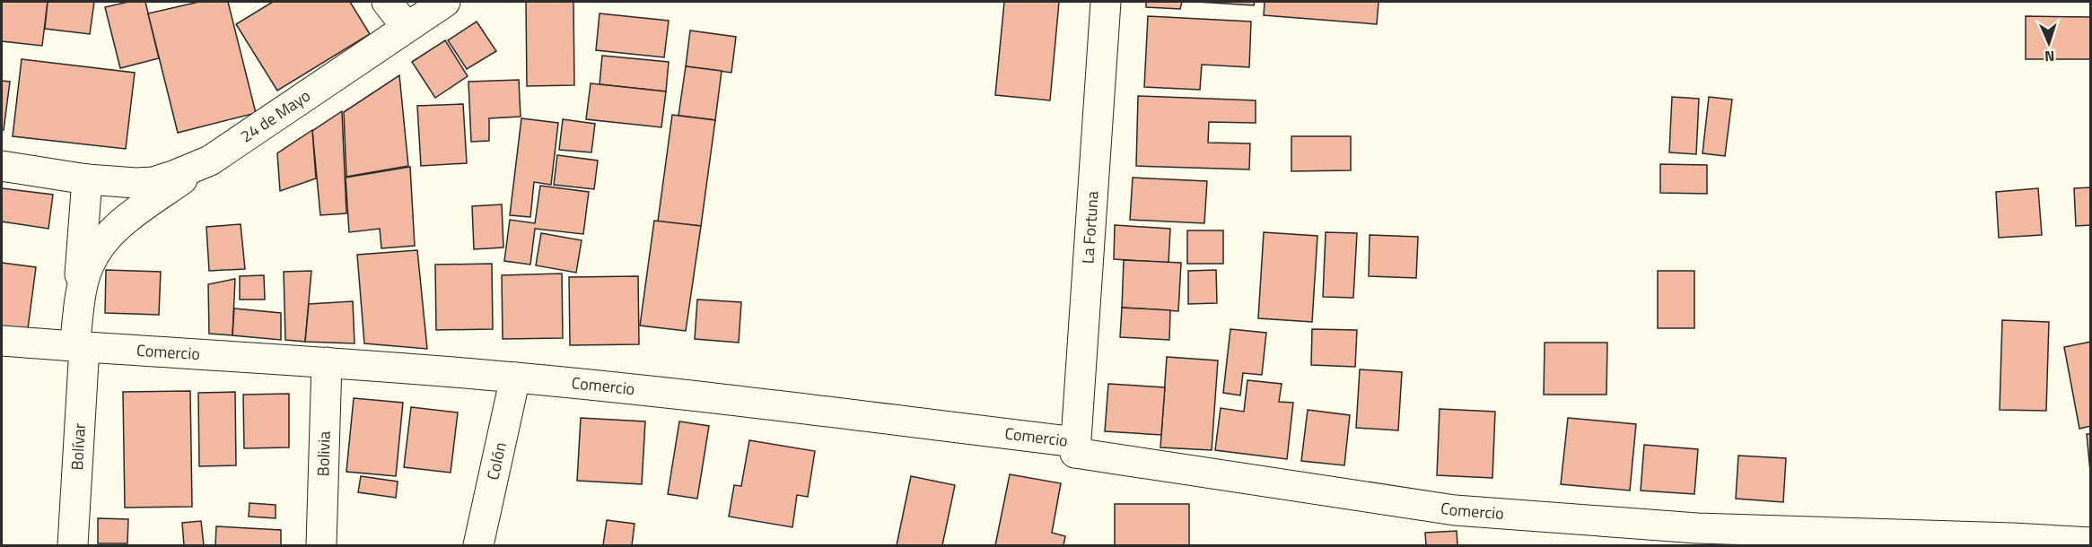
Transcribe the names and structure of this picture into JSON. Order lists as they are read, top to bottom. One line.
{"streets":{"street":["24 de Mayo","La Fortuna","Comercio","Bolívar","Bolivia","Colón"]},"crossings":[["24 de Mayo","Bolívar"],["La Fortuna","Comercio"],["Comercio","Bolívar"],["Comercio","Bolivia"],["Comercio","Colón"]],"north":"bottom"}
